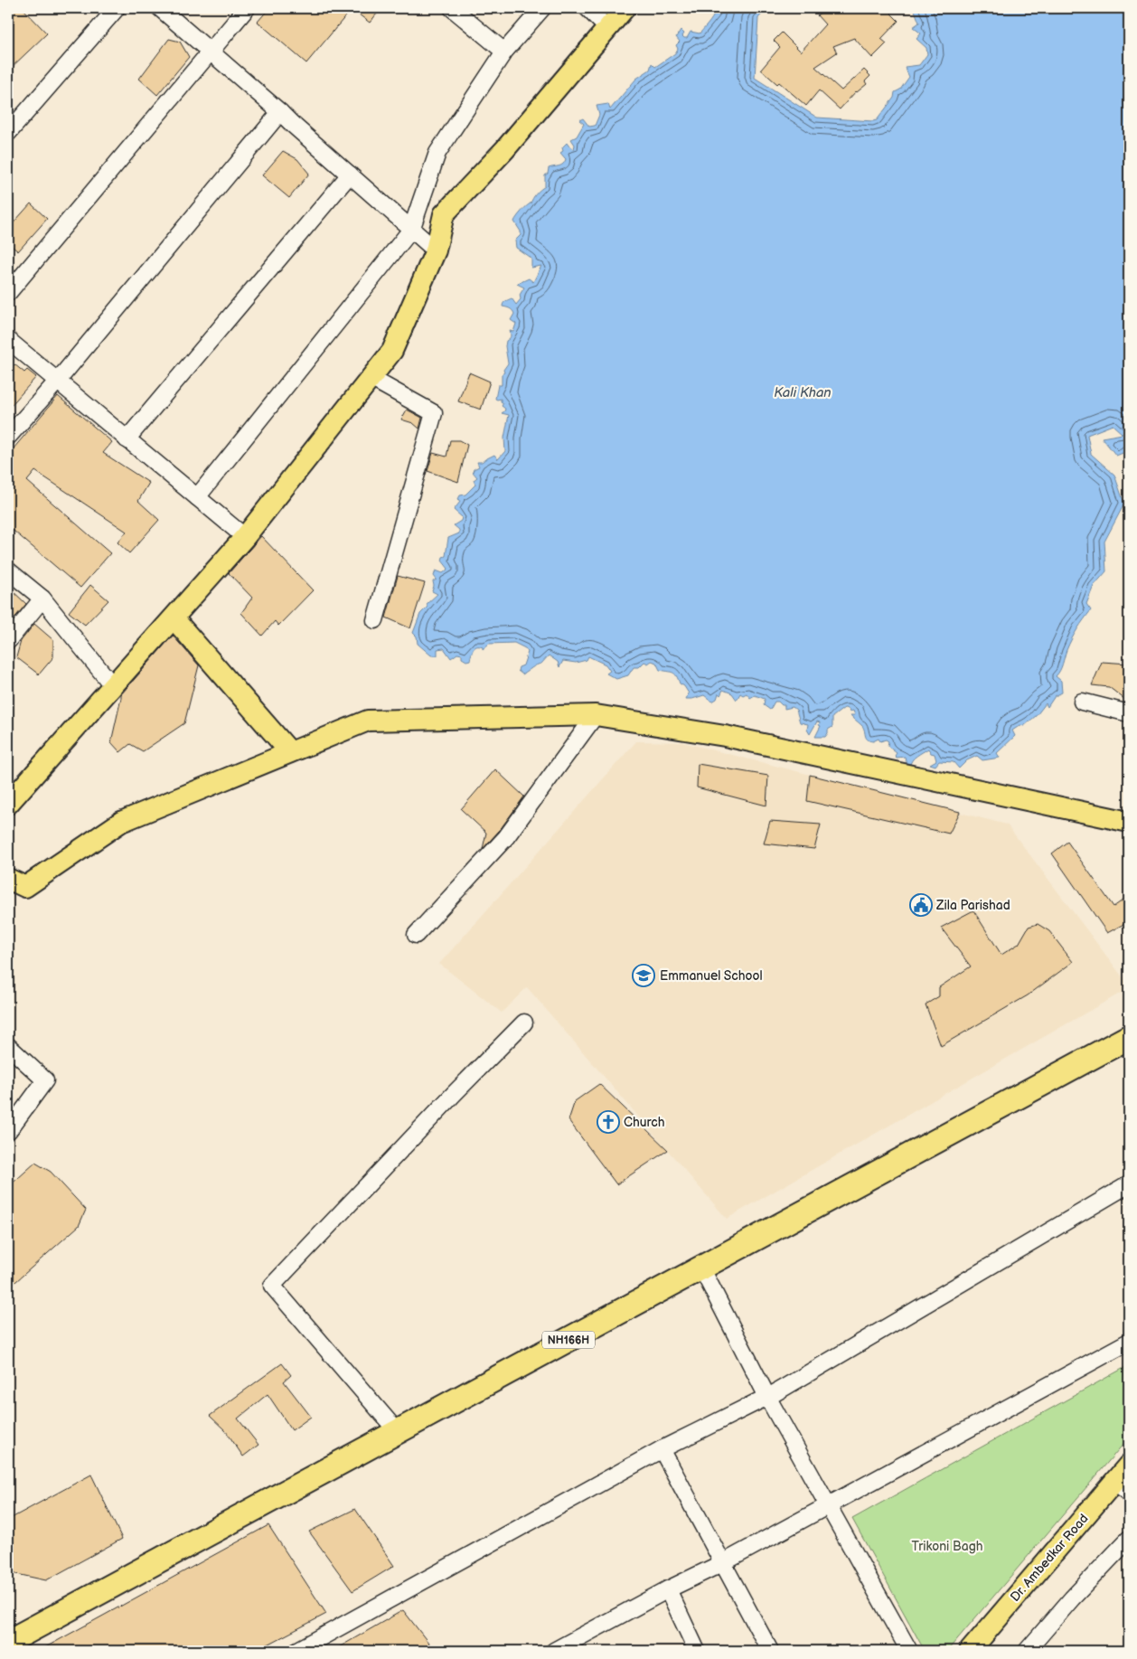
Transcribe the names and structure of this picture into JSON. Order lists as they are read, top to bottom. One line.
{"streets":{"highway":["NH166H"],"main road":["Dr. Ambedkar Road"]},"water":["Kali Khan"],"parks":["Trikoni Bagh"],"places":{"public building":["Zila Parishad"],"school or university":["Emmanuel School"],"church":["Church"]}}
